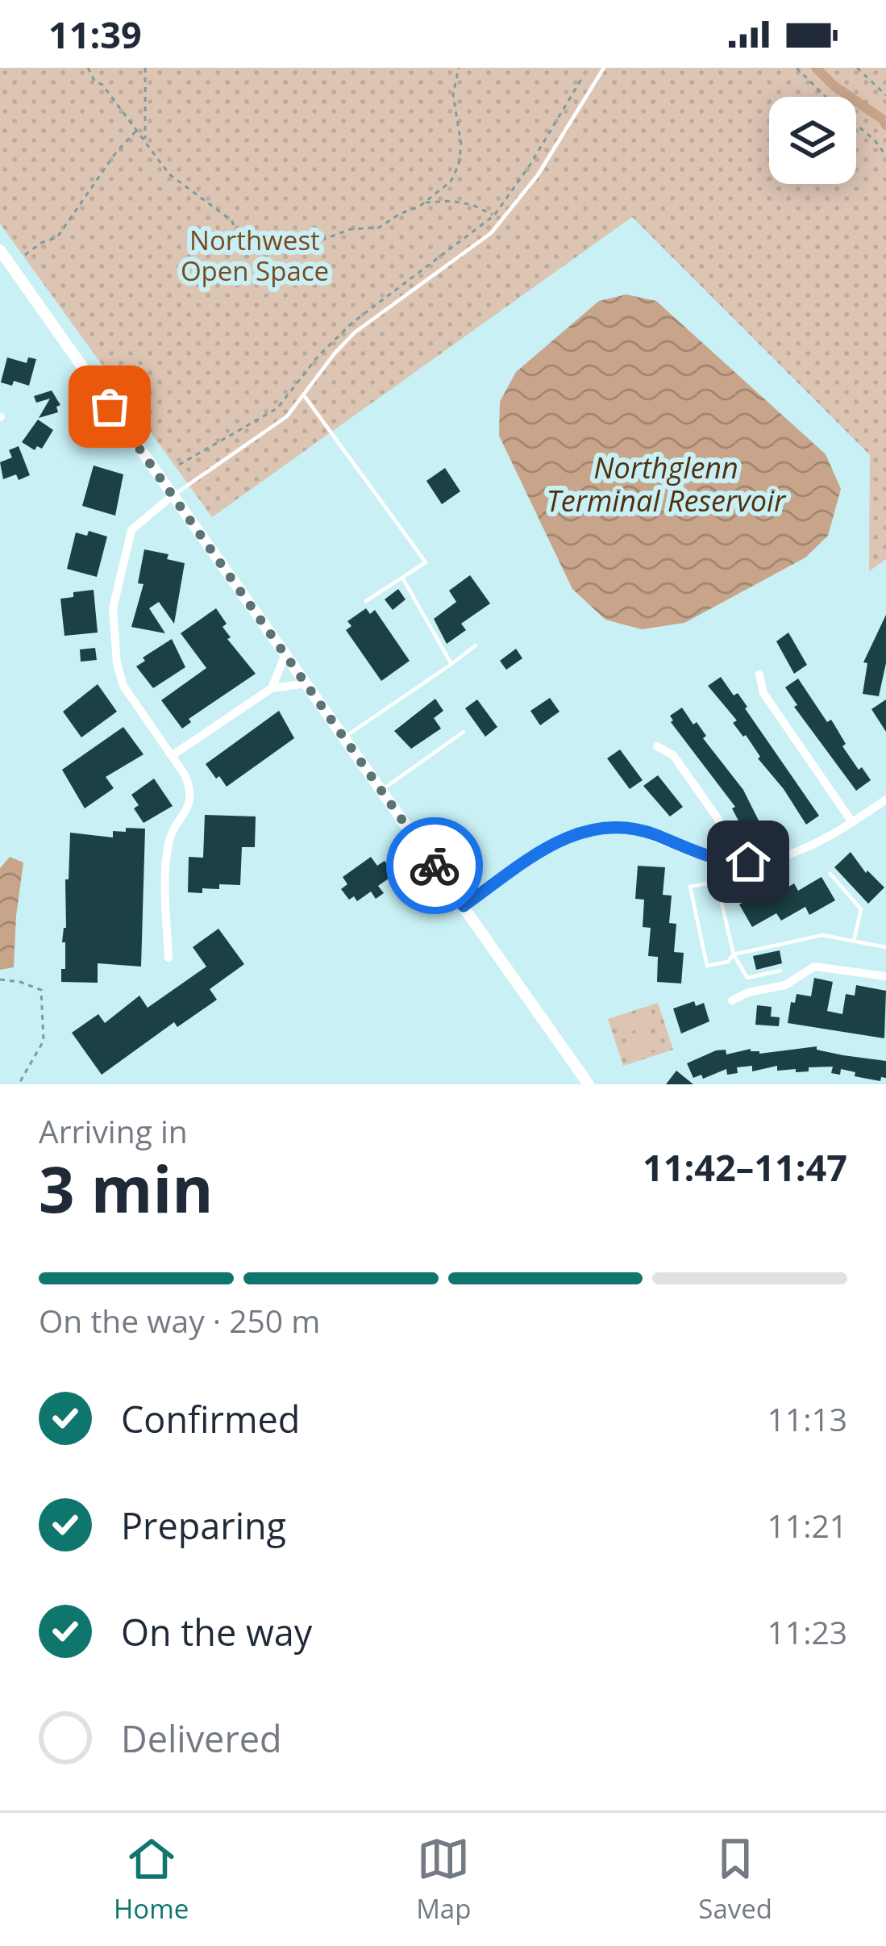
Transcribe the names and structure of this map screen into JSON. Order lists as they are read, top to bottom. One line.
{"water":["Northglenn Terminal Reservoir"],"parks":["Northwest Open Space"],"page":{"status":"11:39","heading":["3 min","Arriving in","11:42–11:47"],"bar":"On the way · 250 m","list":[["Confirmed","11:13"],["Preparing","11:21"],["On the way","11:23"],"Delivered"],"tabs":["Home","Map","Saved"]}}
